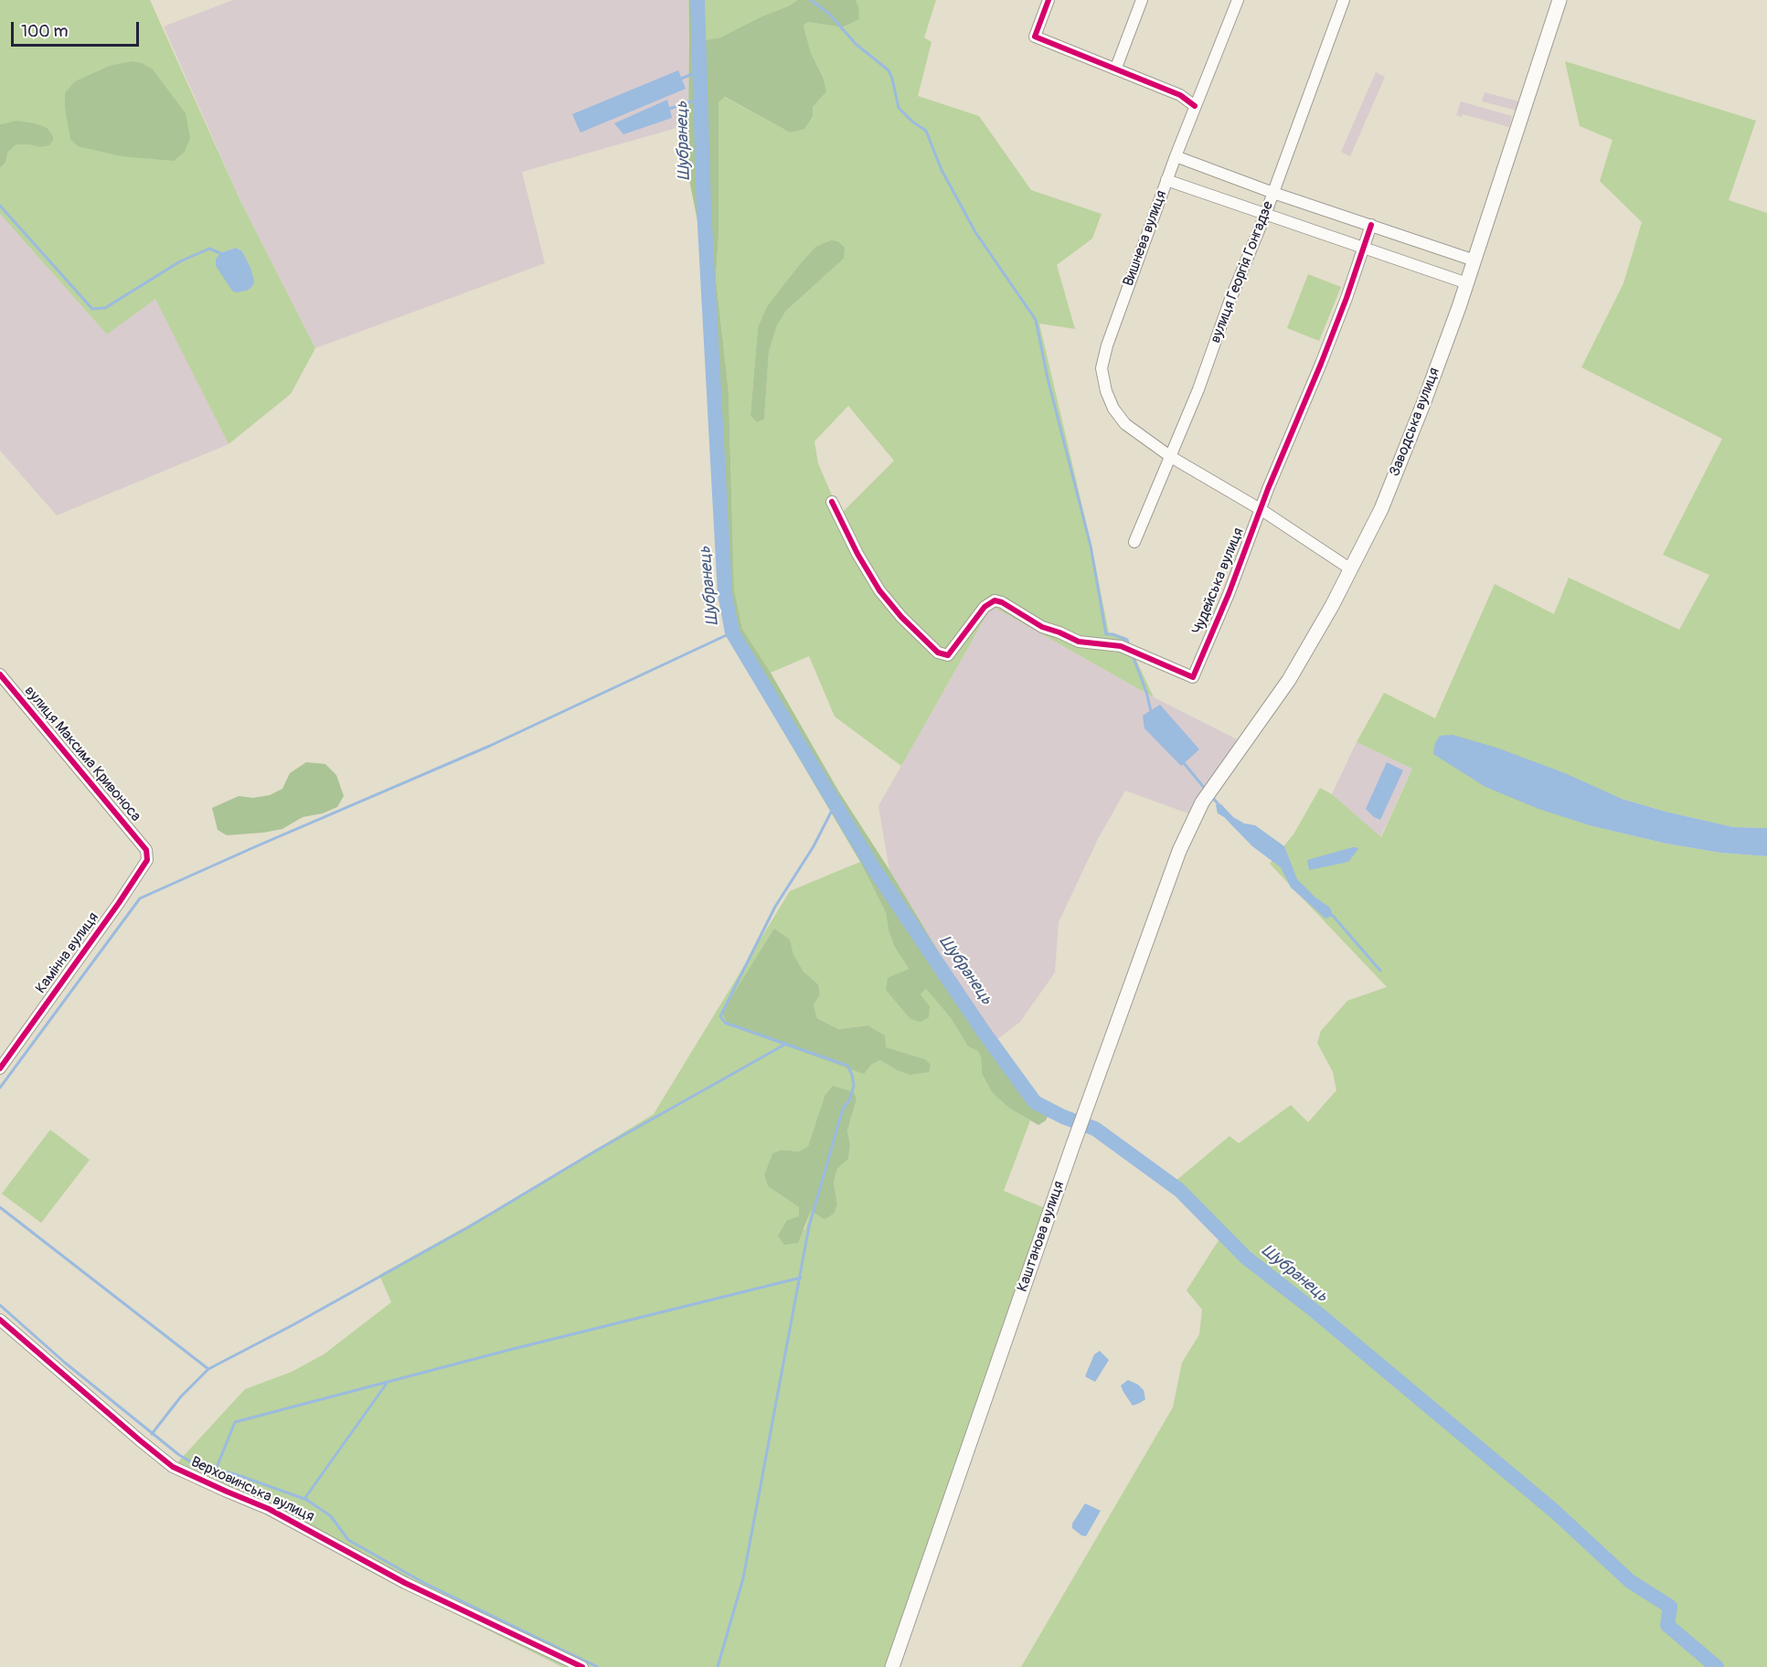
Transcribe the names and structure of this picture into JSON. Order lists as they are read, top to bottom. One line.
{"streets":{"main road":["Заводська вулиця","Каштанова вулиця"],"street":["Вишнева вулиця","вулиця Георгія Гонгадзе","Чудейська вулиця","вулиця Максима Кривоноса","Камінна вулиця","Верховинська вулиця"]},"crossings":[["Вишнева вулиця","вулиця Георгія Гонгадзе"],["Вишнева вулиця","Заводська вулиця"],["Вишнева вулиця","Чудейська вулиця"],["Заводська вулиця","Каштанова вулиця"],["вулиця Максима Кривоноса","Камінна вулиця"]],"water":["Шубранець"],"scale_bar":"100 m"}
